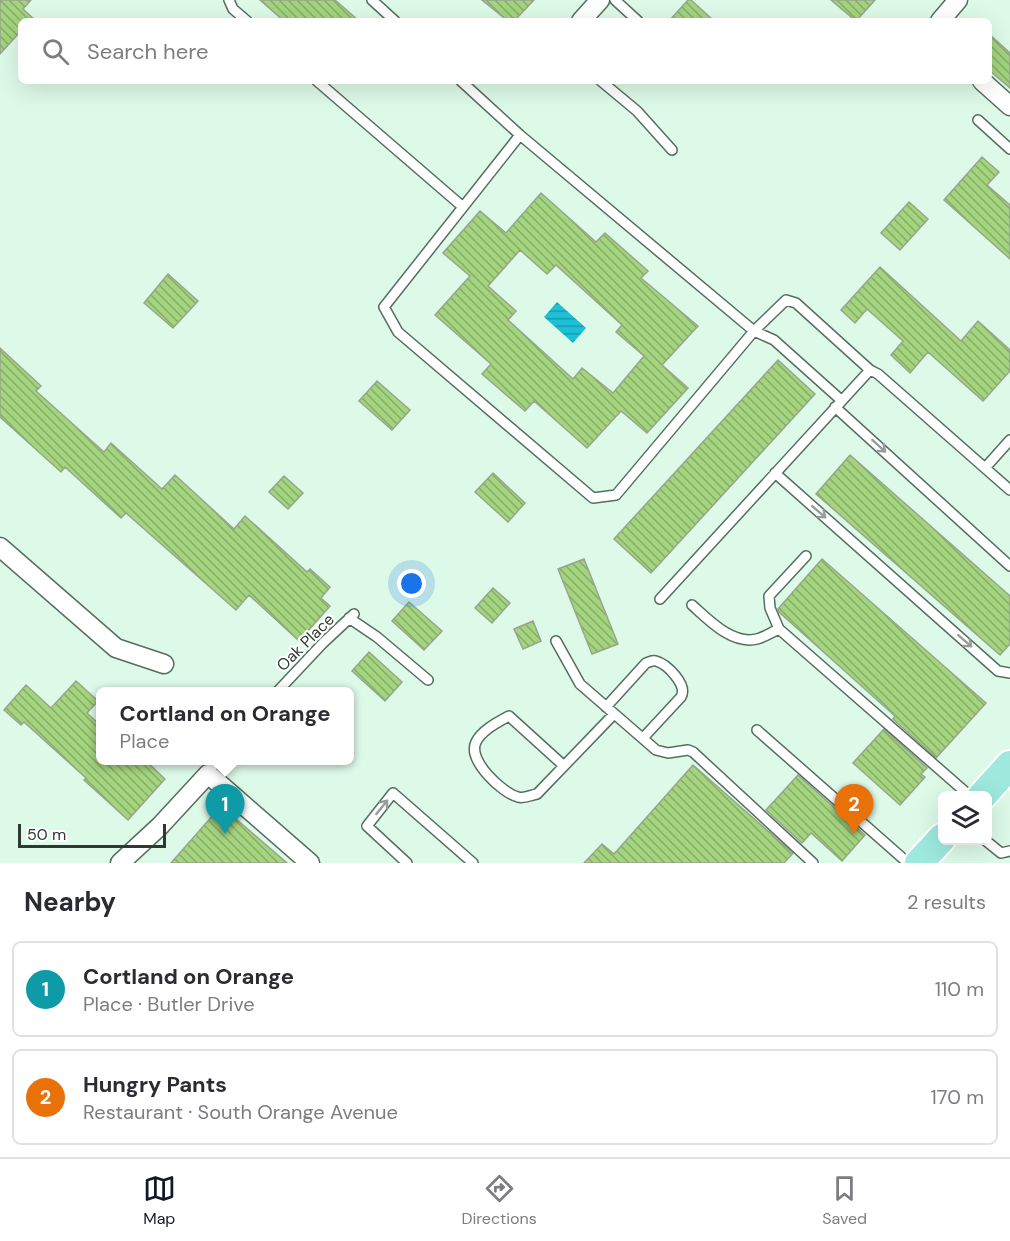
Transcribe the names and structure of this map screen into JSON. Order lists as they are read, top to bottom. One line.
{"streets":{"lane":["Oak Place"]},"scale_bar":"50 m","page":{"search":"Search here","popup":["Cortland on Orange","Place"],"pins":["1","2"],"scale":"50 m","heading":["Nearby","2 results"],"list":[{"mark":"1","name":"Cortland on Orange","note":"Place · Butler Drive","value":"110 m"},{"mark":"2","name":"Hungry Pants","note":"Restaurant · South Orange Avenue","value":"170 m"}],"nav":["Map","Directions","Saved"]}}
